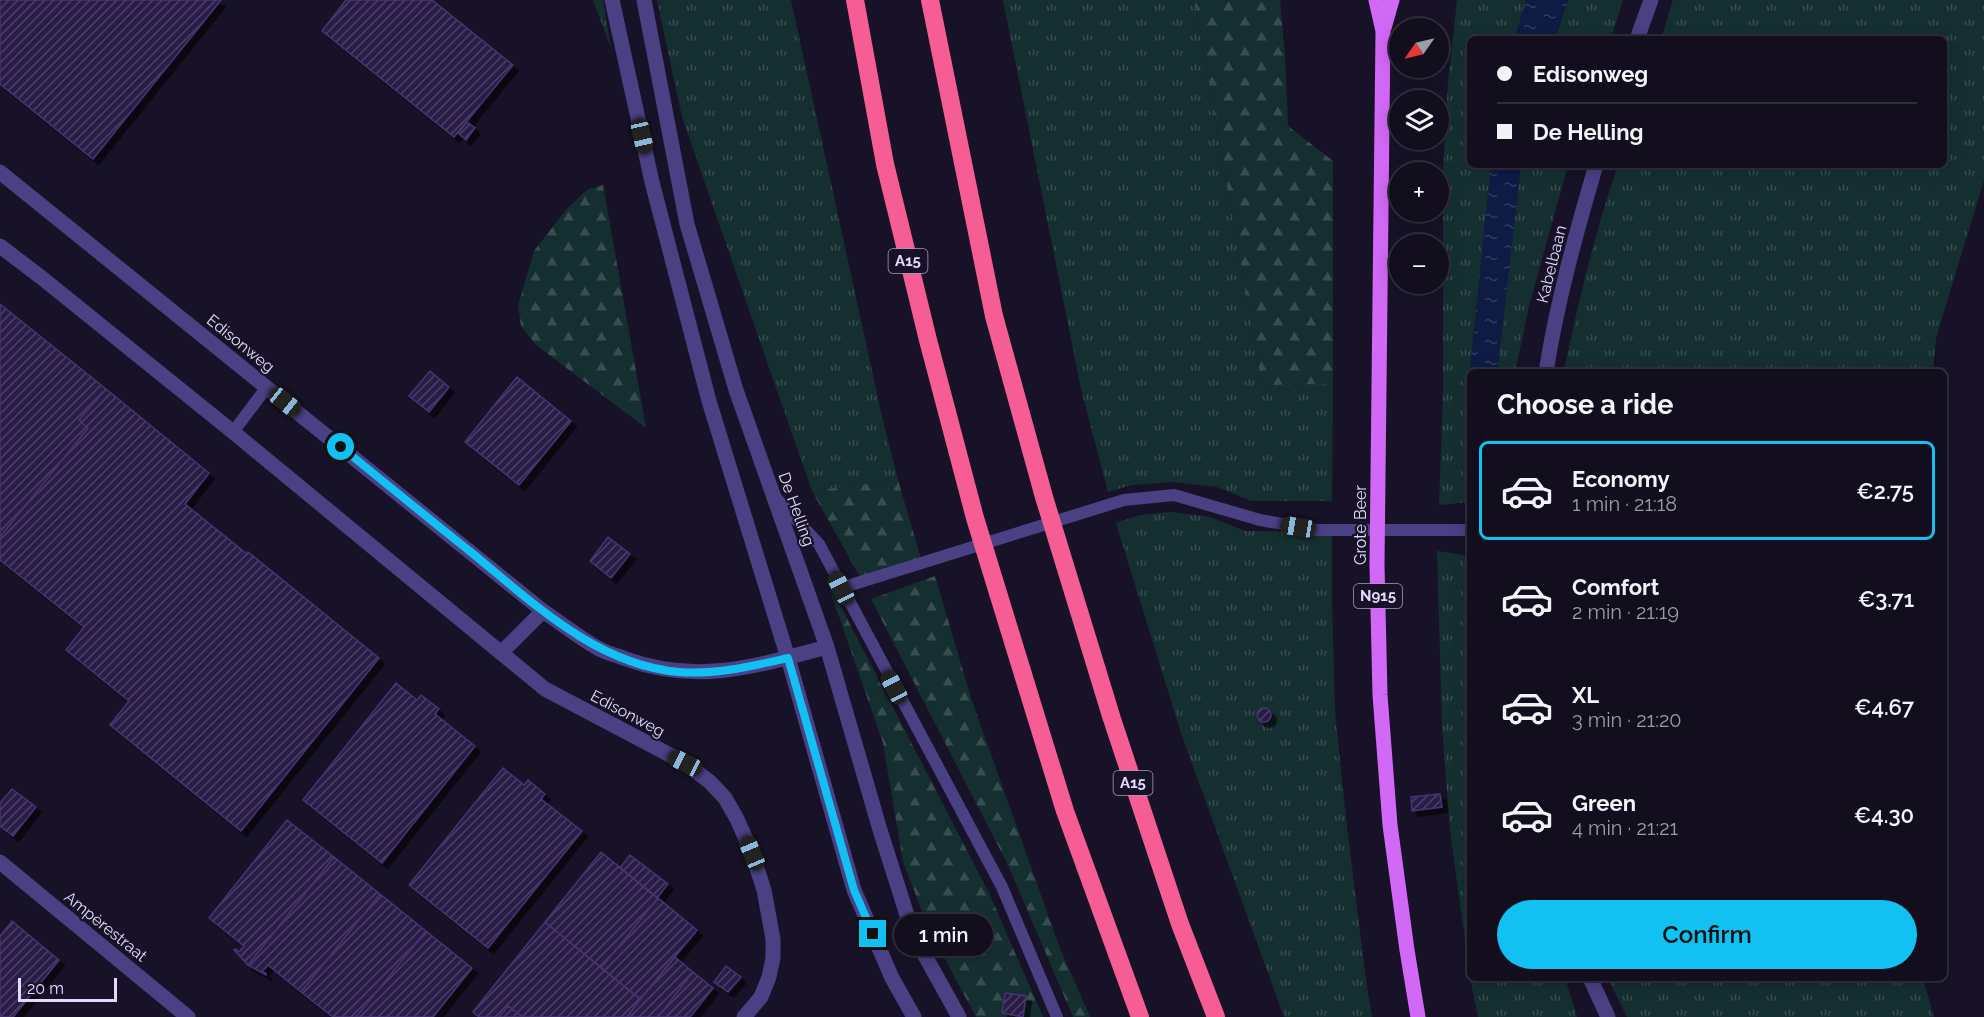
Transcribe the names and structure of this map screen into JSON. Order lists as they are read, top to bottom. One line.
{"streets":{"highway":["A15"],"main road":["Grote Beer","N915"],"street":["Kabelbaan","Edisonweg","De Helling","Ampèrestraat"]},"crossings":[["Edisonweg","De Helling"]],"scale_bar":"20 m","north":"bottom left","page":{"map_buttons":["+","−"],"banner":["Edisonweg","De Helling"],"heading":"Choose a ride","list":[{"name":"Economy","note":"1 min · 21:18","value":"€2.75"},{"name":"Comfort","note":"2 min · 21:19","value":"€3.71"},{"name":"XL","note":"3 min · 21:20","value":"€4.67"},{"name":"Green","note":"4 min · 21:21","value":"€4.30"}],"buttons":"Confirm","bubble":"1 min","scale":"20 m"}}
